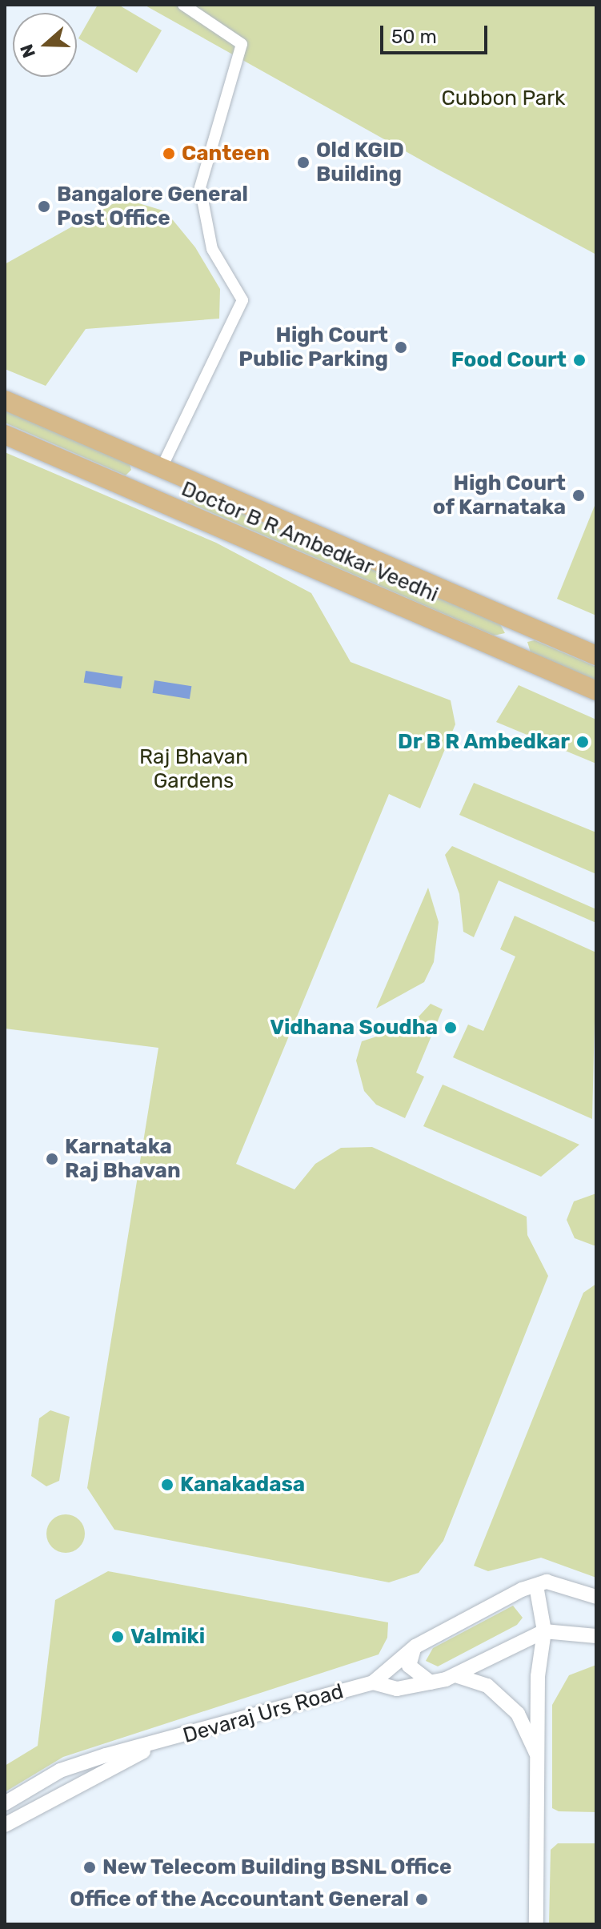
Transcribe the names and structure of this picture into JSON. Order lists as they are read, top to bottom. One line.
{"streets":{"main road":["Doctor B R Ambedkar Veedhi"],"street":["Devaraj Urs Road"]},"parks":["Cubbon Park","Raj Bhavan Gardens"],"places":["Canteen","Old KGID Building","Bangalore General Post Office","High Court Public Parking","Food Court","High Court of Karnataka","Dr B R Ambedkar","Vidhana Soudha","Karnataka Raj Bhavan","Kanakadasa","Valmiki","New Telecom Building BSNL Office","Office of the Accountant General"],"scale_bar":"50 m","north":"left"}
